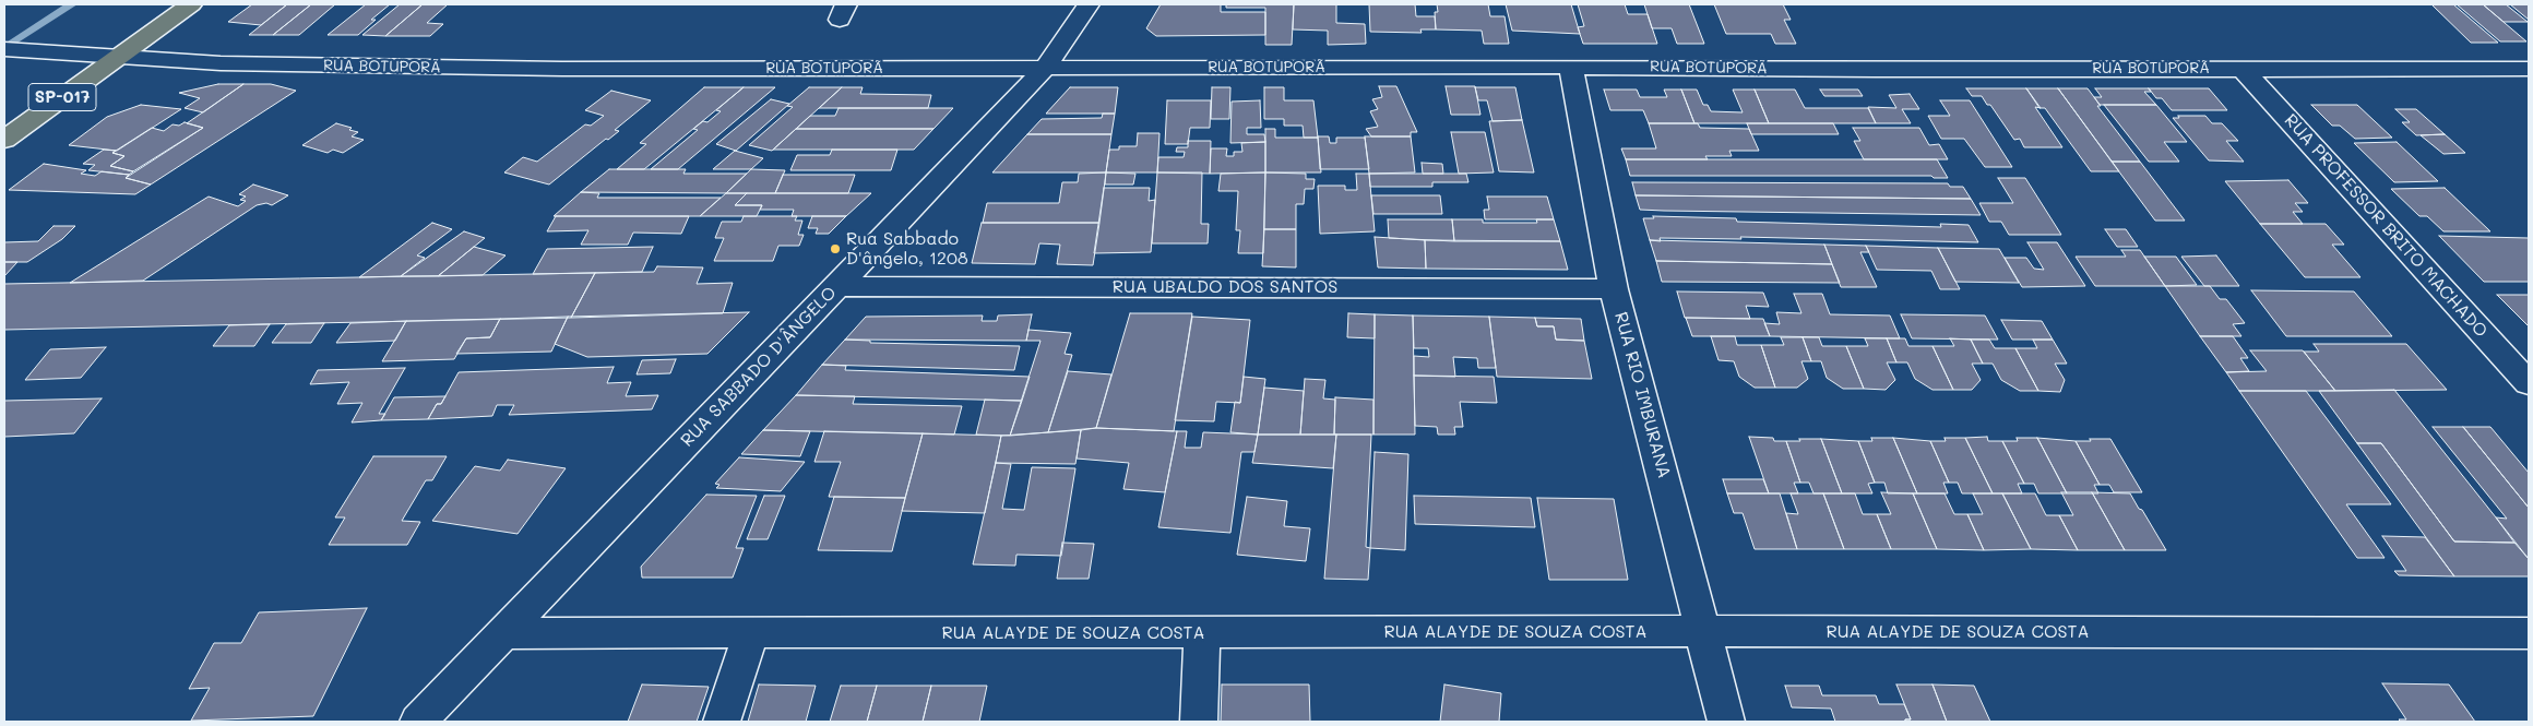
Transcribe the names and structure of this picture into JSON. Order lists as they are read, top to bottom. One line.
{"streets":{"highway":["SP-017"],"street":["RUA BOTUPORÃ","RUA PROFESSOR BRITO MACHADO","RUA UBALDO DOS SANTOS","RUA SABBADO D'ÂNGELO","RUA RIO IMBURANA","RUA ALAYDE DE SOUZA COSTA"]},"crossings":[["RUA BOTUPORÃ","SP-017"],["RUA BOTUPORÃ","RUA PROFESSOR BRITO MACHADO"],["RUA BOTUPORÃ","RUA SABBADO D'ÂNGELO"],["RUA BOTUPORÃ","RUA RIO IMBURANA"],["RUA UBALDO DOS SANTOS","RUA SABBADO D'ÂNGELO"],["RUA UBALDO DOS SANTOS","RUA RIO IMBURANA"],["RUA SABBADO D'ÂNGELO","RUA ALAYDE DE SOUZA COSTA"],["RUA RIO IMBURANA","RUA ALAYDE DE SOUZA COSTA"]],"places":["Rua Sabbado D'ângelo, 1208"]}
